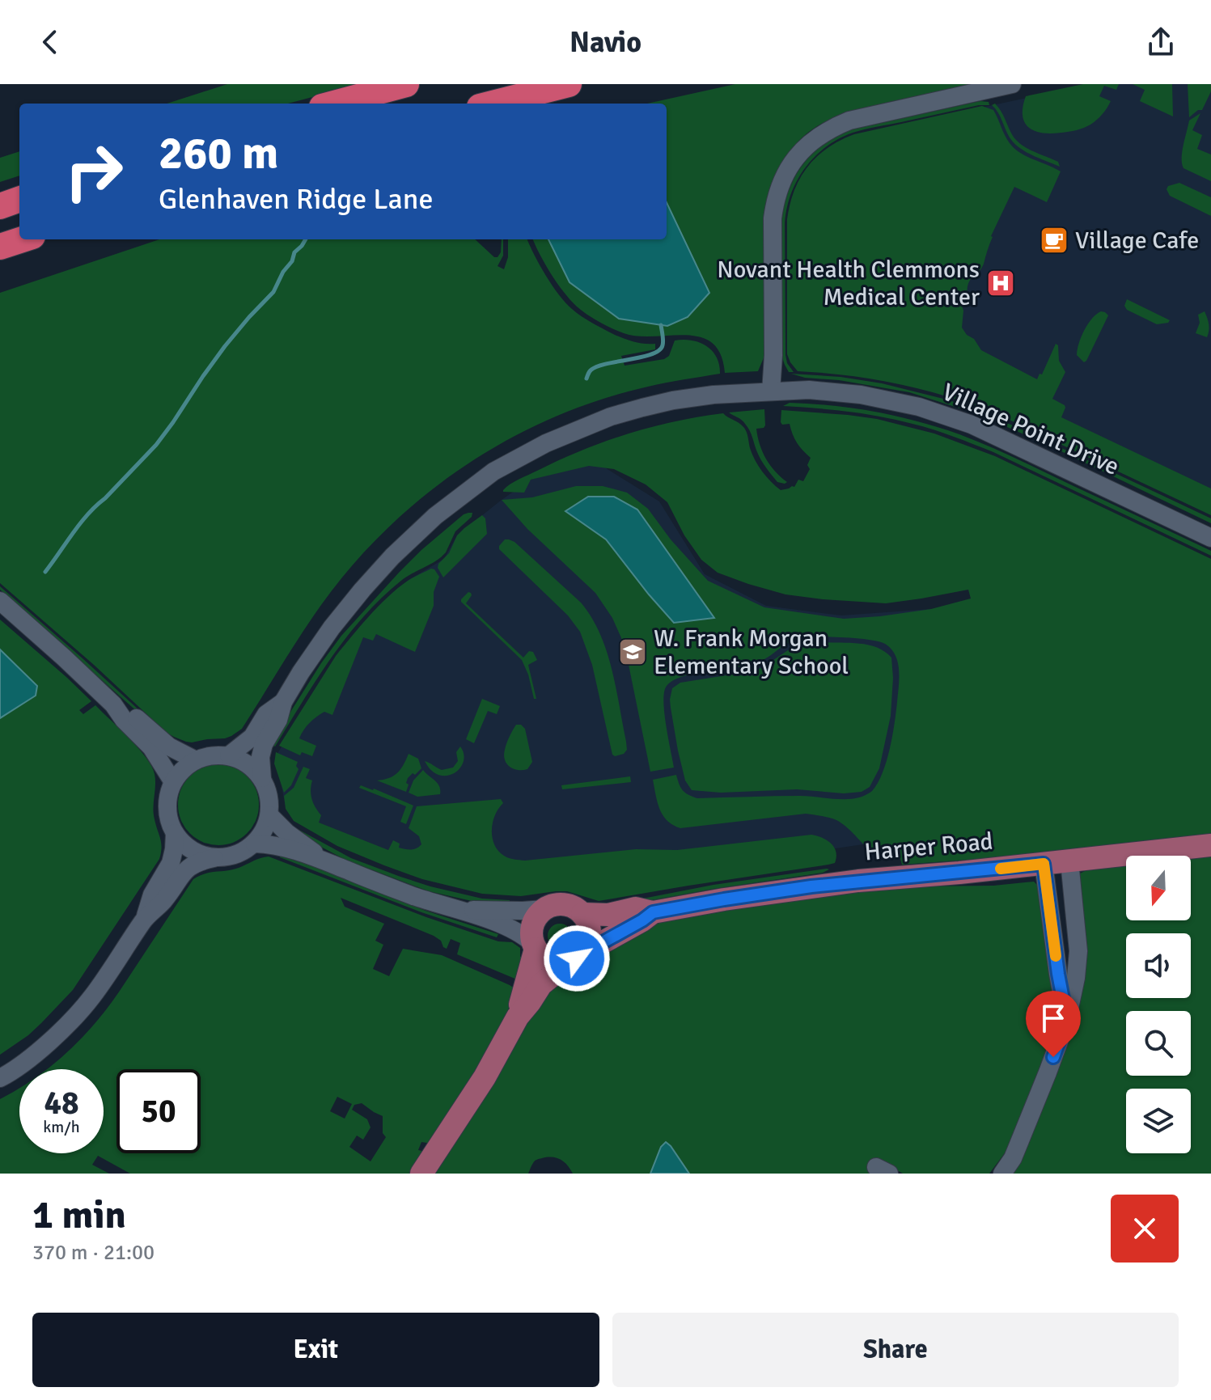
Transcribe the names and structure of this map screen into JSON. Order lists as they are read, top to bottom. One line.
{"streets":{"main road":["Harper Road"],"street":["Village Point Drive"]},"places":{"cafe":["Village Cafe"],"hospital":["Novant Health Clemmons Medical Center"],"school or university":["W. Frank Morgan Elementary School"]},"north":"bottom","page":{"header":"Navio","turn":["260 m","Glenhaven Ridge Lane"],"speed":"48 km/h","limit":"50","heading":["1 min","370 m · 21:00"],"buttons":["Exit","Share"]}}
